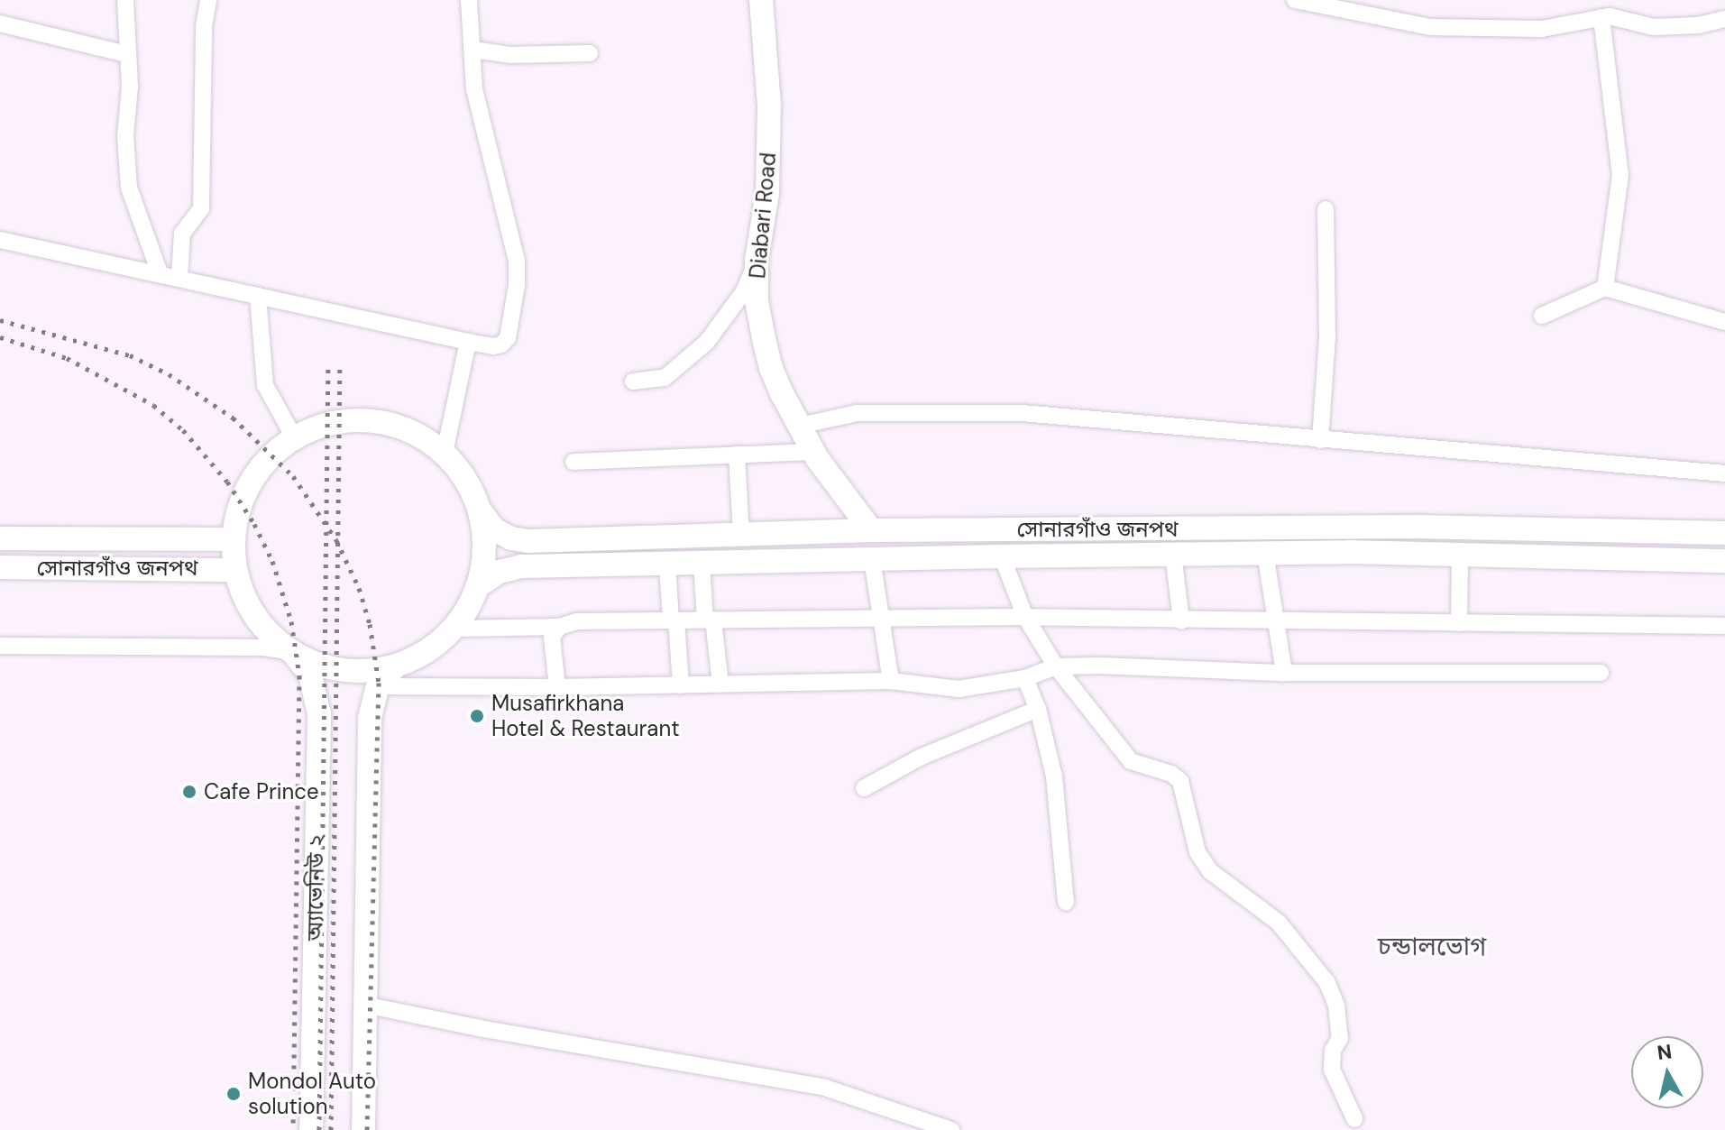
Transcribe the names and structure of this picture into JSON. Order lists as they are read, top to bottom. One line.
{"streets":{"main road":["Diabari Road","সোনারগাঁও জনপথ","অ্যাভেনিউ ২"]},"crossings":[["Diabari Road","সোনারগাঁও জনপথ"],["সোনারগাঁও জনপথ","অ্যাভেনিউ ২"]],"districts":["চন্ডালভোগ"],"places":["Musafirkhana Hotel & Restaurant","Cafe Prince","Mondol Auto solution"],"north":"top"}
